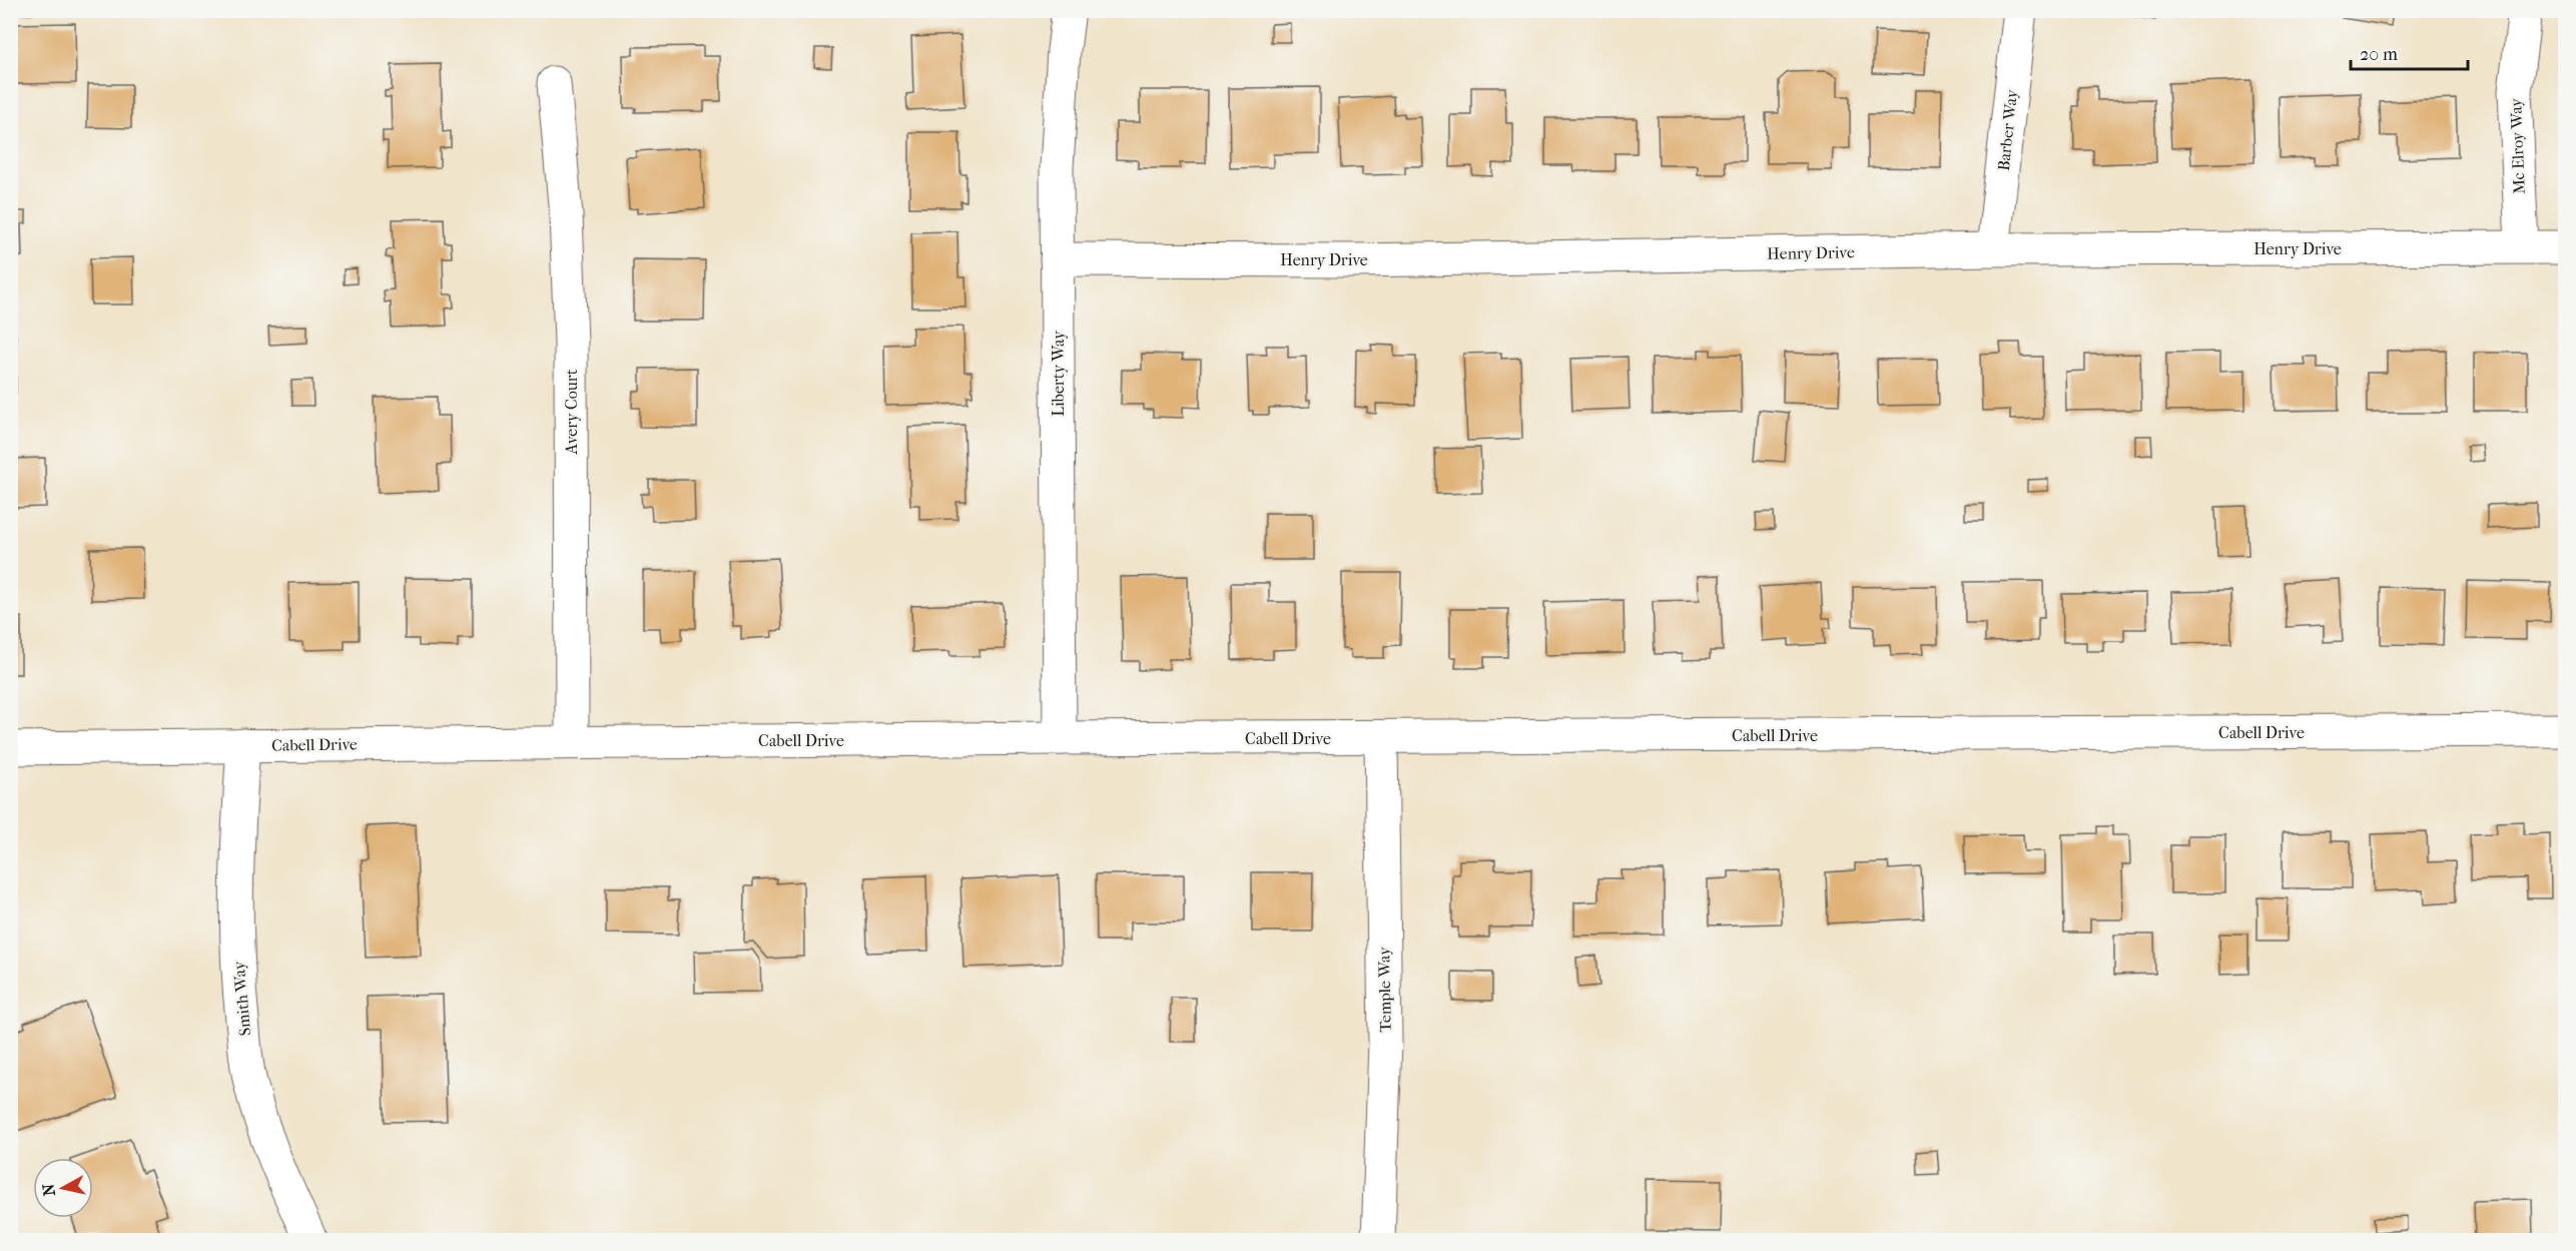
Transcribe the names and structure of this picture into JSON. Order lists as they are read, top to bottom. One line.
{"streets":{"street":["Barber Way","Mc Elroy Way","Henry Drive","Liberty Way","Avery Court","Cabell Drive","Temple Way","Smith Way"]},"crossings":[["Barber Way","Henry Drive"],["Mc Elroy Way","Henry Drive"],["Henry Drive","Liberty Way"],["Liberty Way","Cabell Drive"],["Avery Court","Cabell Drive"],["Cabell Drive","Temple Way"],["Cabell Drive","Smith Way"]],"scale_bar":"20 m","north":"left"}
